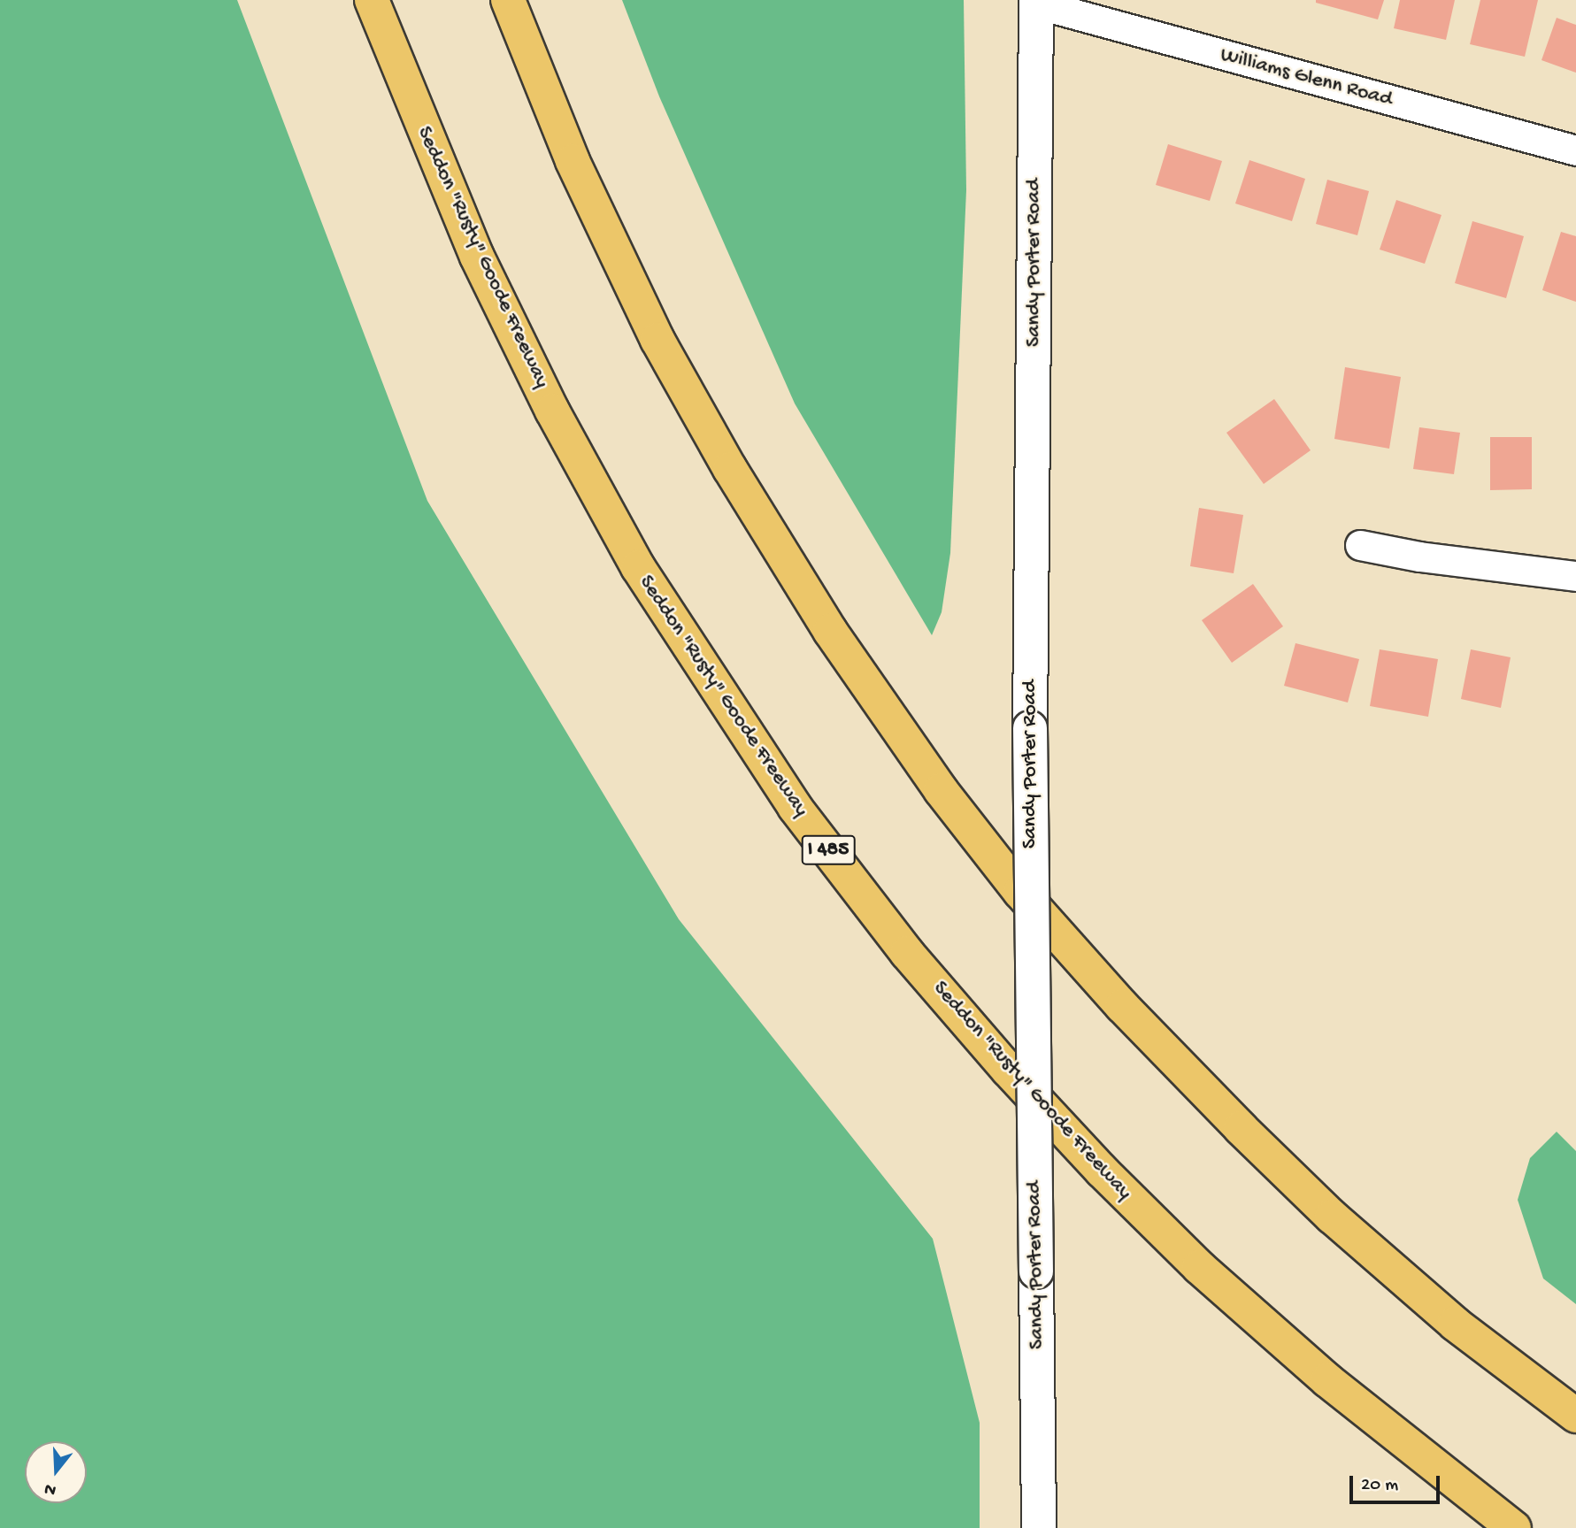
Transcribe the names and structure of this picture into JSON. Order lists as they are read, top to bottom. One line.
{"streets":{"highway":["Seddon \"Rusty\" Goode Freeway","I 485"],"street":["Williams Glenn Road","Sandy Porter Road"]},"crossings":[["Williams Glenn Road","Sandy Porter Road"]],"scale_bar":"20 m","north":"bottom"}
